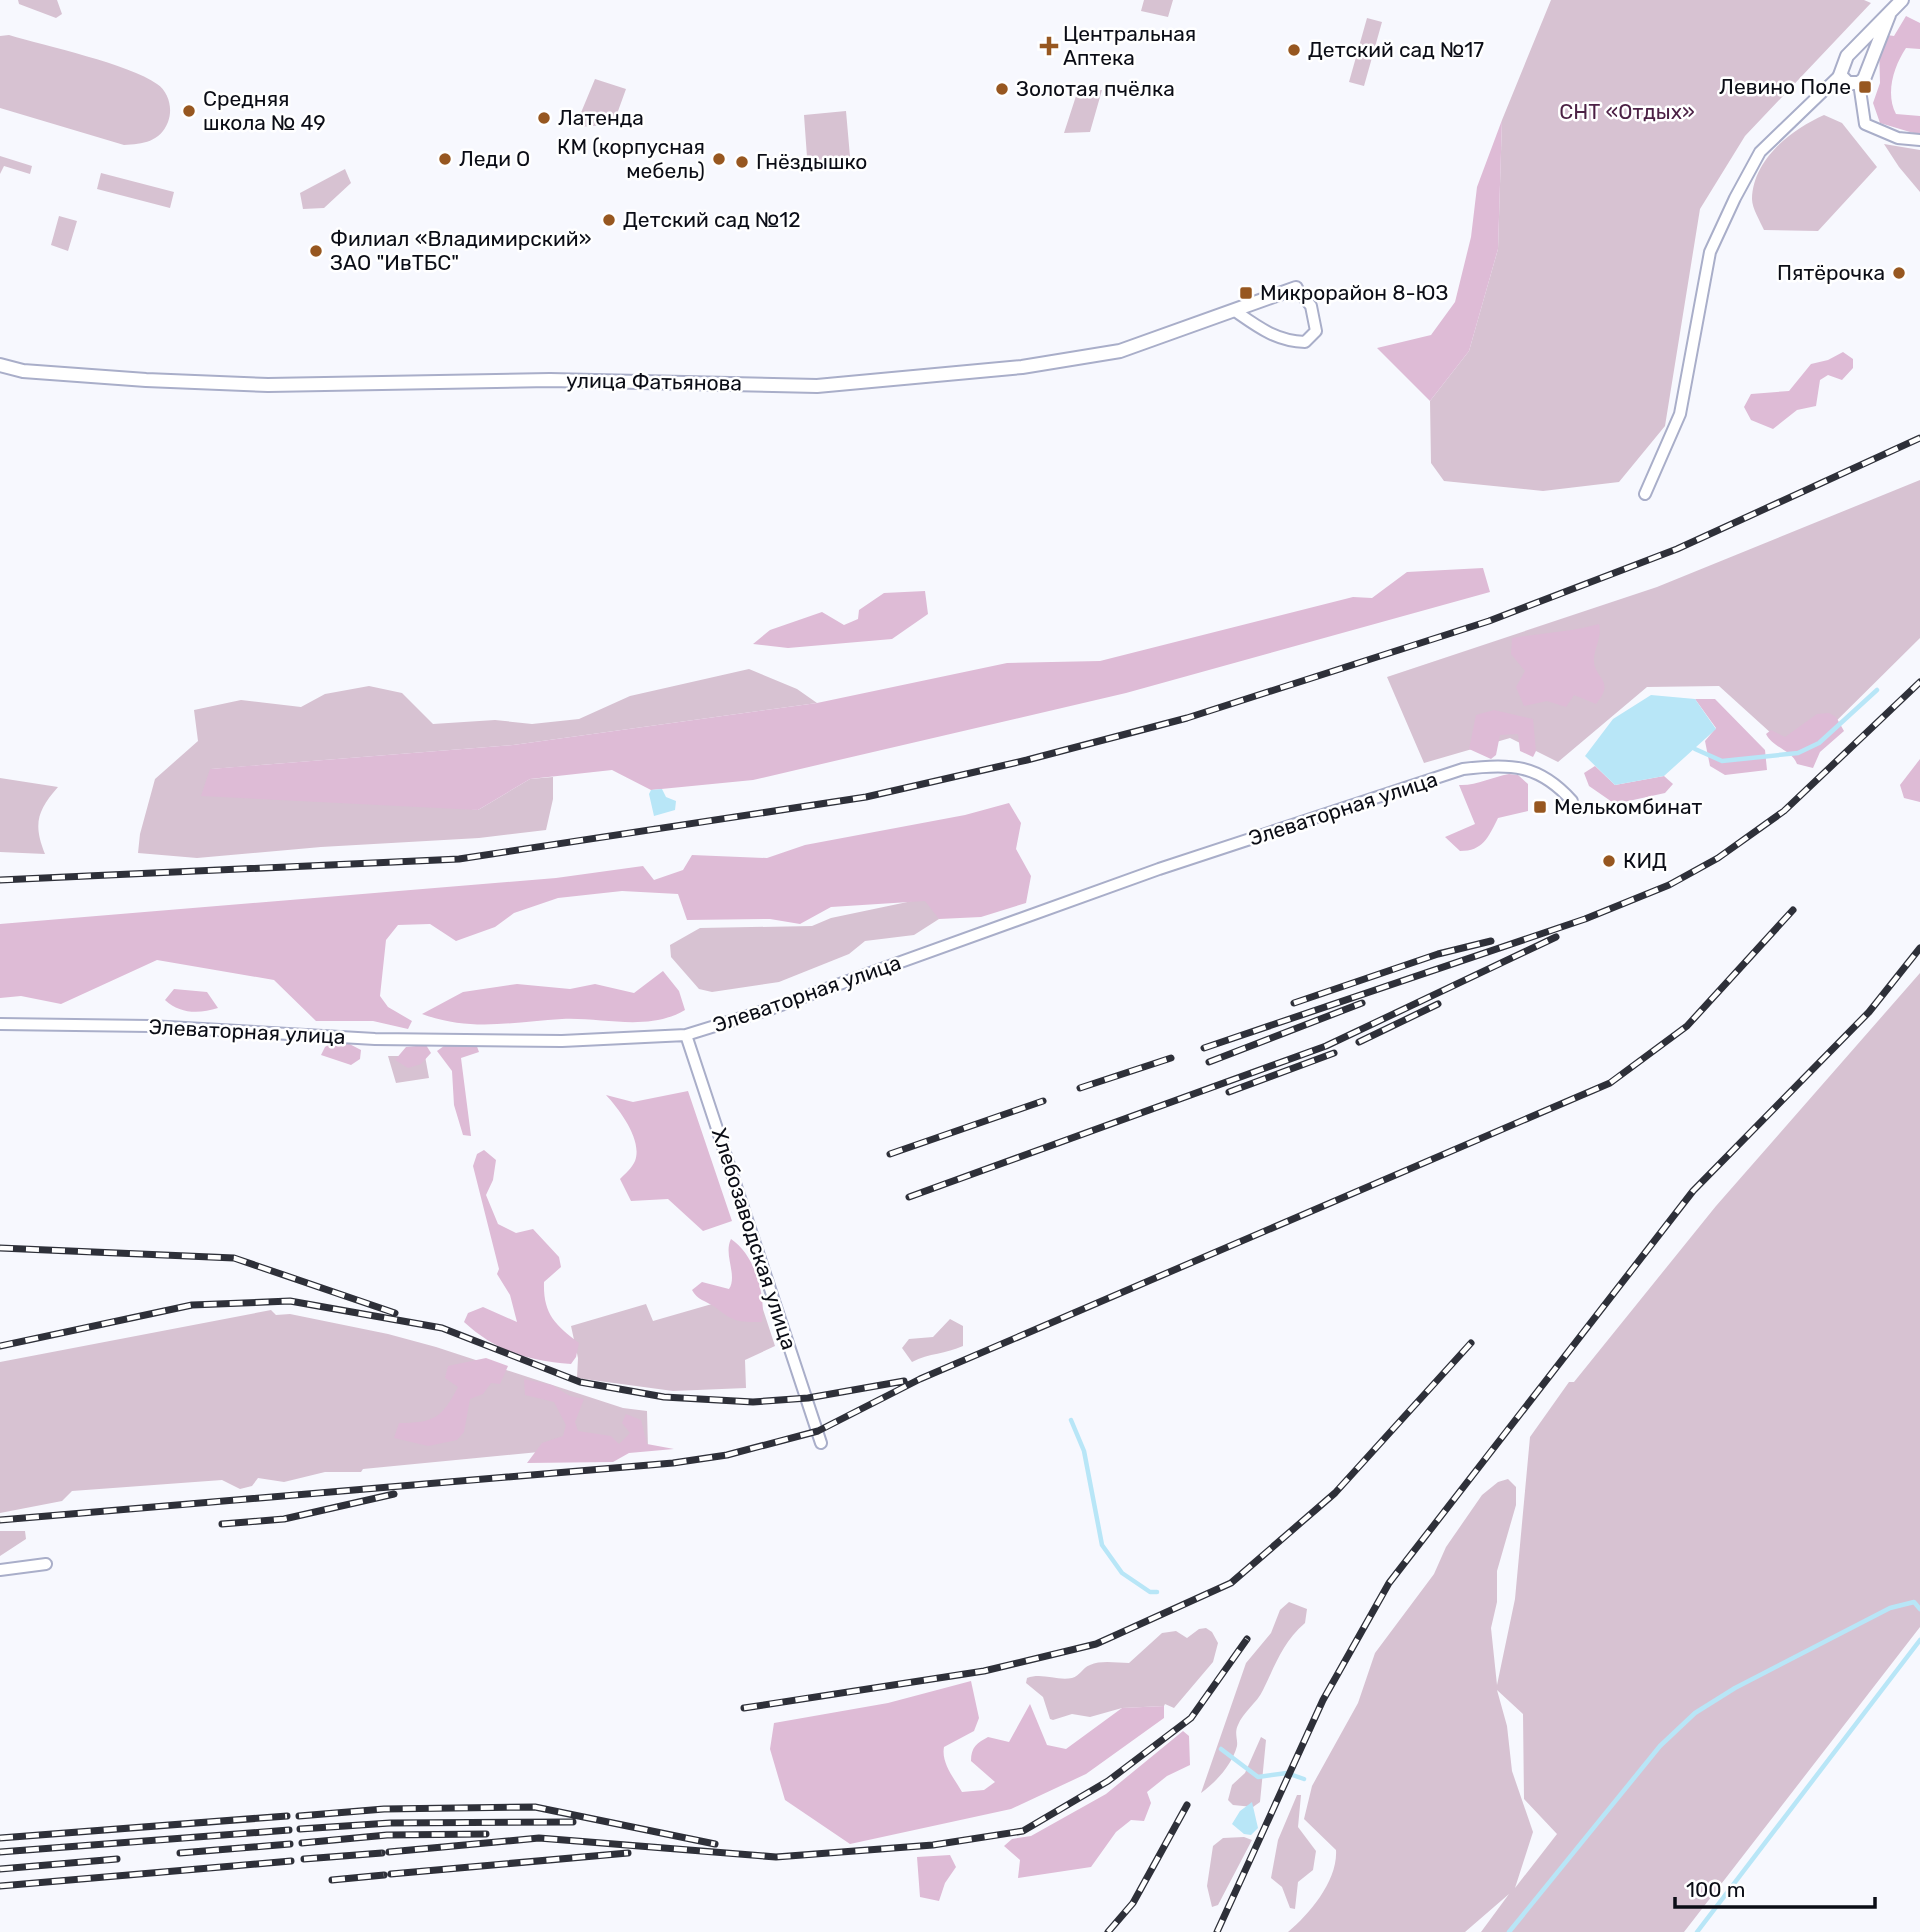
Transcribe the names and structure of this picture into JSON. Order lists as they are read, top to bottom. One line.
{"streets":{"street":["улица Фатьянова","Элеваторная улица","Хлебозаводская улица"]},"crossings":[["Элеваторная улица","Хлебозаводская улица"]],"parks":["СНТ «Отдых»"],"places":{"health":["Центральная Аптека"],"other":["Детский сад №17","Золотая пчёлка","Средняя школа № 49","Латенда","Леди О","КМ (корпусная мебель)","Гнёздышко","Детский сад №12","Филиал «Владимирский» ЗАО \"ИвТБС\"","Пятёрочка","КИД"],"transit":["Левино Поле","Микрорайон 8-ЮЗ","Мелькомбинат"]},"scale_bar":"100 m"}
